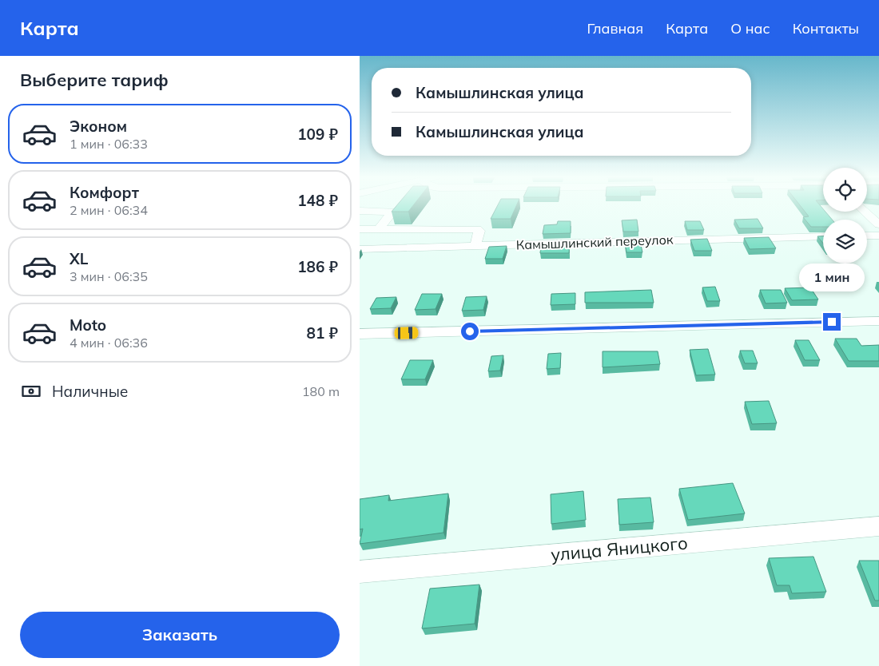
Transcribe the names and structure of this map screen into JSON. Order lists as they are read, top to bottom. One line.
{"streets":{"street":["Камышлинский переулок","улица Яницкого"]},"page":{"header":"Карта","nav":["Главная","Карта","О нас","Контакты"],"heading":"Выберите тариф","banner":["Камышлинская улица","Камышлинская улица"],"list":[{"name":"Эконом","note":"1 мин · 06:33","value":"109 ₽"},{"name":"Комфорт","note":"2 мин · 06:34","value":"148 ₽"},{"name":"XL","note":"3 мин · 06:35","value":"186 ₽"},{"name":"Moto","note":"4 мин · 06:36","value":"81 ₽"}],"bubble":"1 мин","pay":["Наличные","180 m"],"buttons":"Заказать"}}
